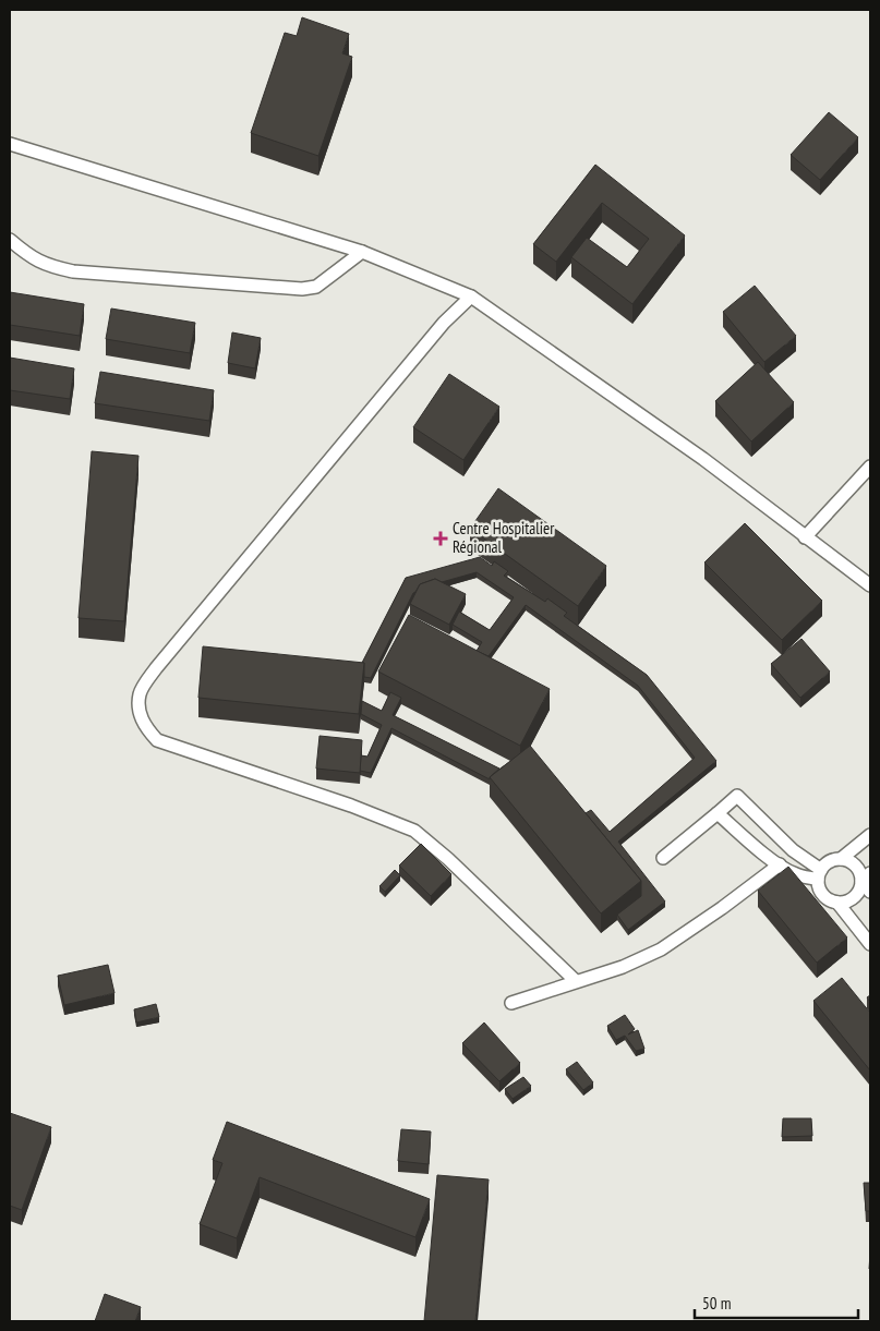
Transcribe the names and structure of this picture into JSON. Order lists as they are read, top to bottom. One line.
{"places":{"health":["Centre Hospitalier Régional"]},"scale_bar":"50 m"}
